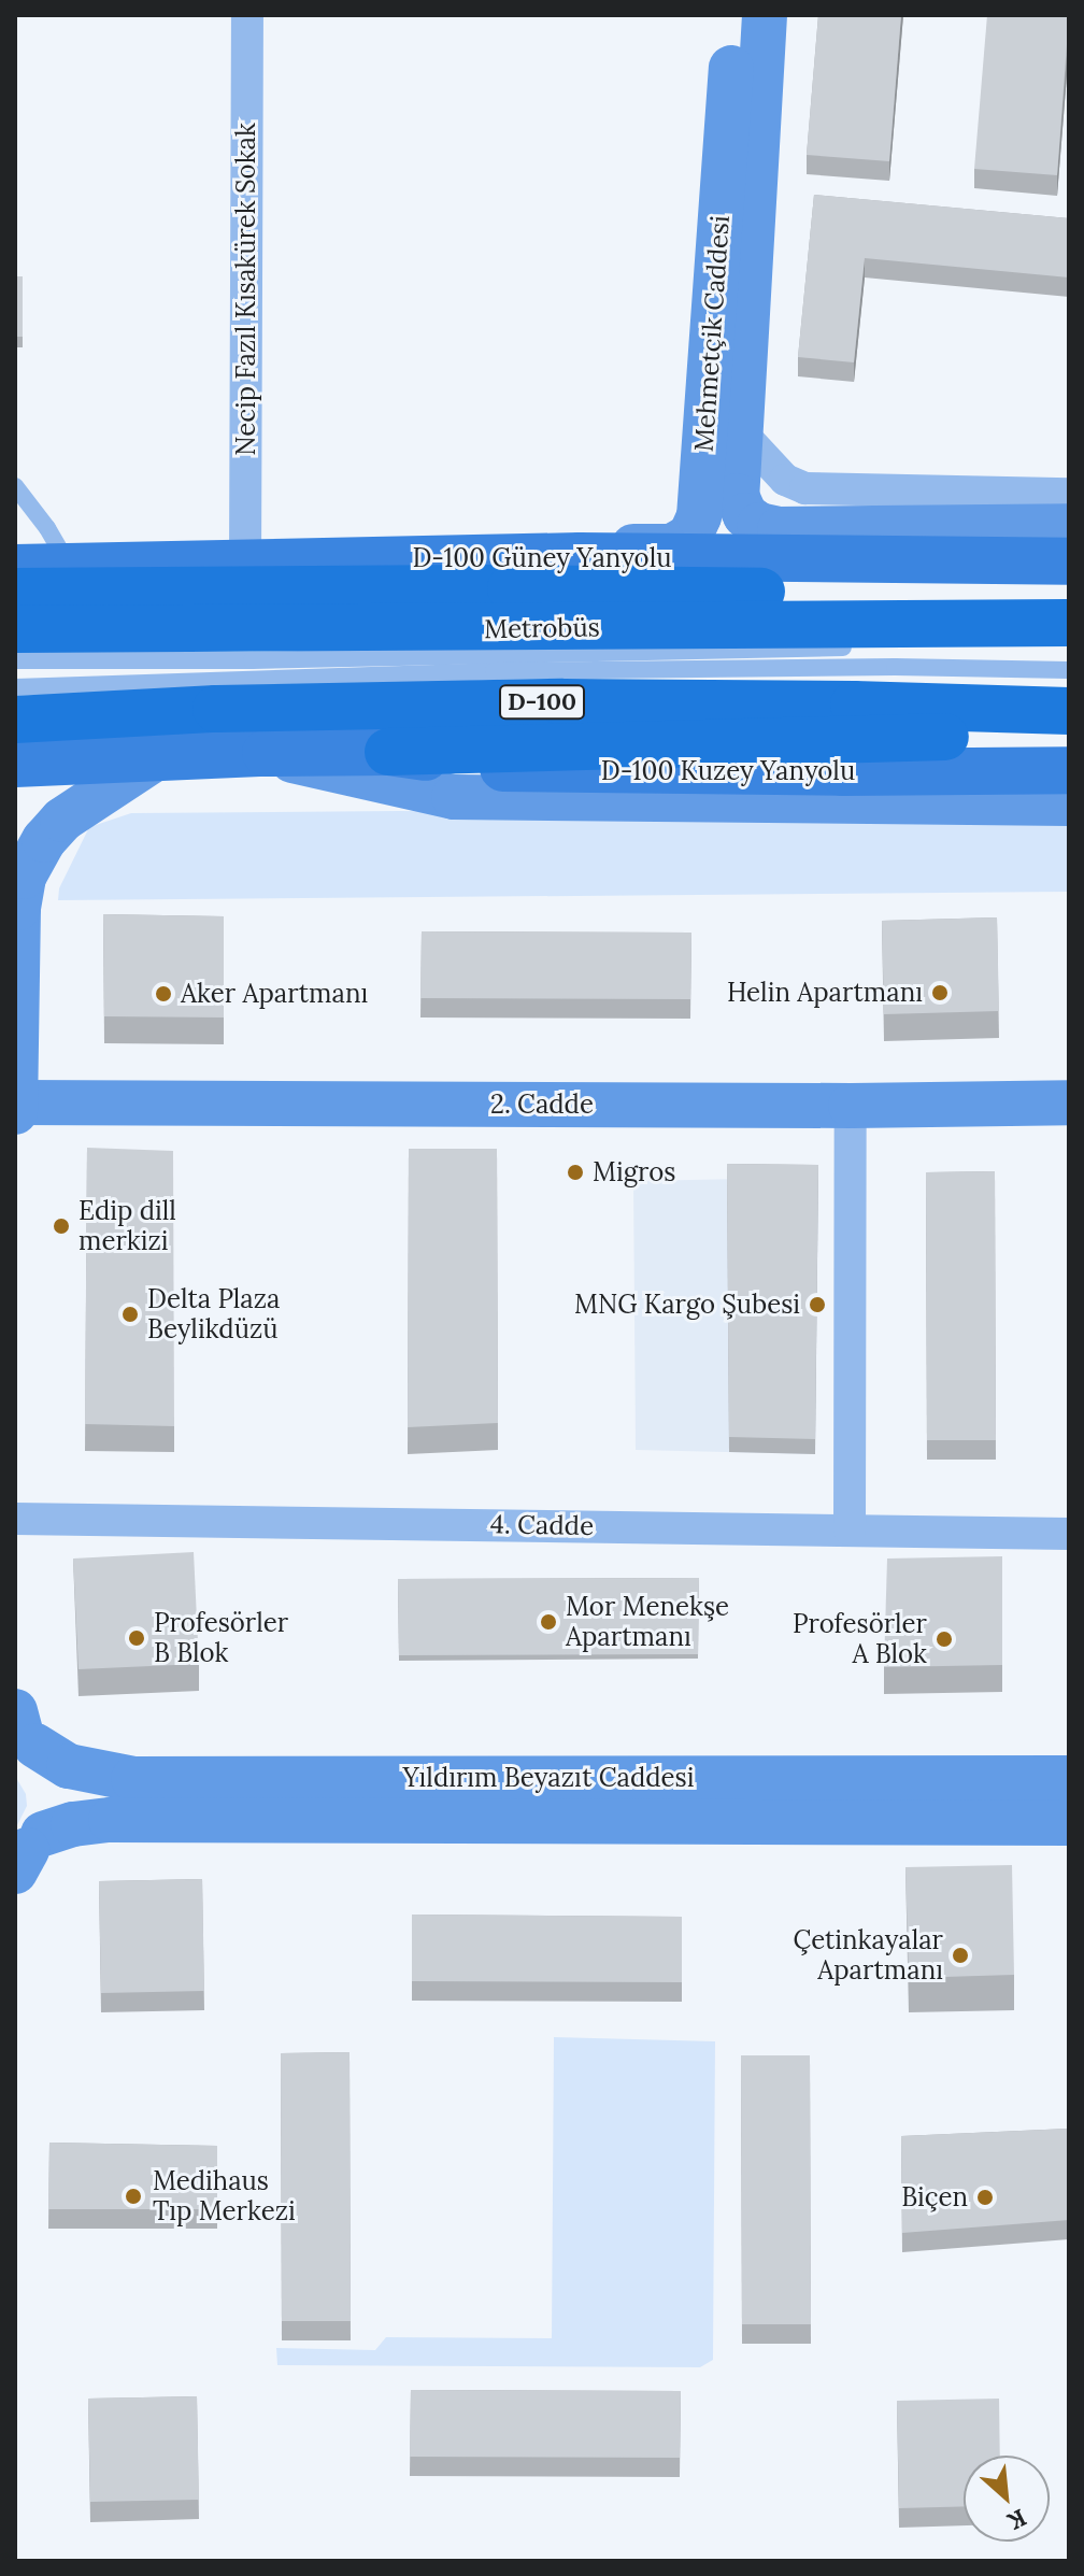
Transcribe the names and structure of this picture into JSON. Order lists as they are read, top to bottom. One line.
{"streets":{"highway":["D-100"],"main road":["Mehmetçik Caddesi","D-100 Güney Yanyolu","D-100 Kuzey Yanyolu","2. Cadde","Yıldırım Beyazıt Caddesi"],"street":["Necip Fazıl Kısakürek Sokak","4. Cadde"],"lane":["Metrobüs"]},"crossings":[["Necip Fazıl Kısakürek Sokak","D-100 Güney Yanyolu"],["Mehmetçik Caddesi","D-100 Güney Yanyolu"]],"places":["Helin Apartmanı","Aker Apartmanı","Migros","Edip dill merkizi","MNG Kargo Şubesi","Delta Plaza Beylikdüzü","Mor Menekşe Apartmanı","Profesörler B Blok","Profesörler A Blok","Çetinkayalar Apartmanı","Medihaus Tıp Merkezi","Biçen"],"north":"bottom right"}
